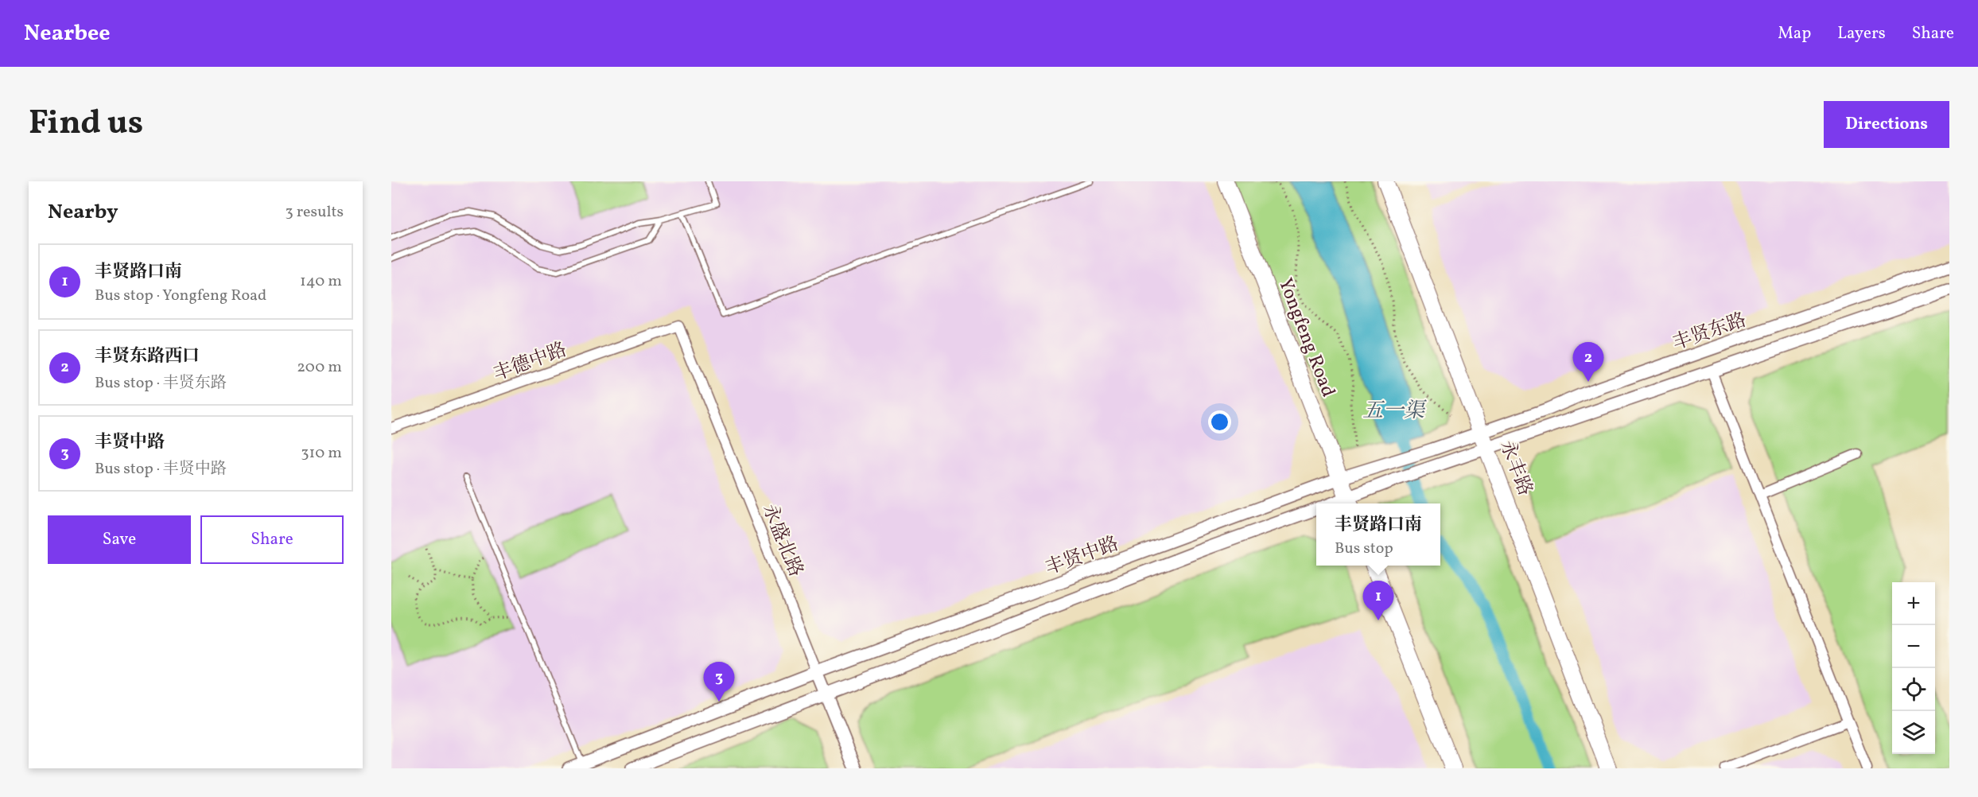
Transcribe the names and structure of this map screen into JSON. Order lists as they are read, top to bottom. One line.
{"streets":{"main road":["Yongfeng Road","永丰路"],"street":["丰贤东路","丰德中路","永盛北路","丰贤中路"]},"crossings":[["丰贤东路","永丰路"],["丰贤东路","丰贤中路"],["Yongfeng Road","丰贤中路"],["丰德中路","永盛北路"],["永盛北路","丰贤中路"]],"water":["五一渠"],"page":{"header":"Nearbee","nav":["Map","Layers","Share"],"title":"Find us","buttons":["Directions",["Save","Share"]],"heading":["Nearby","3 results"],"list":[{"mark":"1","name":"丰贤路口南","note":"Bus stop · Yongfeng Road","value":"140 m"},{"mark":"2","name":"丰贤东路西口","note":"Bus stop · 丰贤东路","value":"200 m"},{"mark":"3","name":"丰贤中路","note":"Bus stop · 丰贤中路","value":"310 m"}],"pins":["2","1","3"],"popup":["丰贤路口南","Bus stop"],"map_buttons":["+","−"]}}
